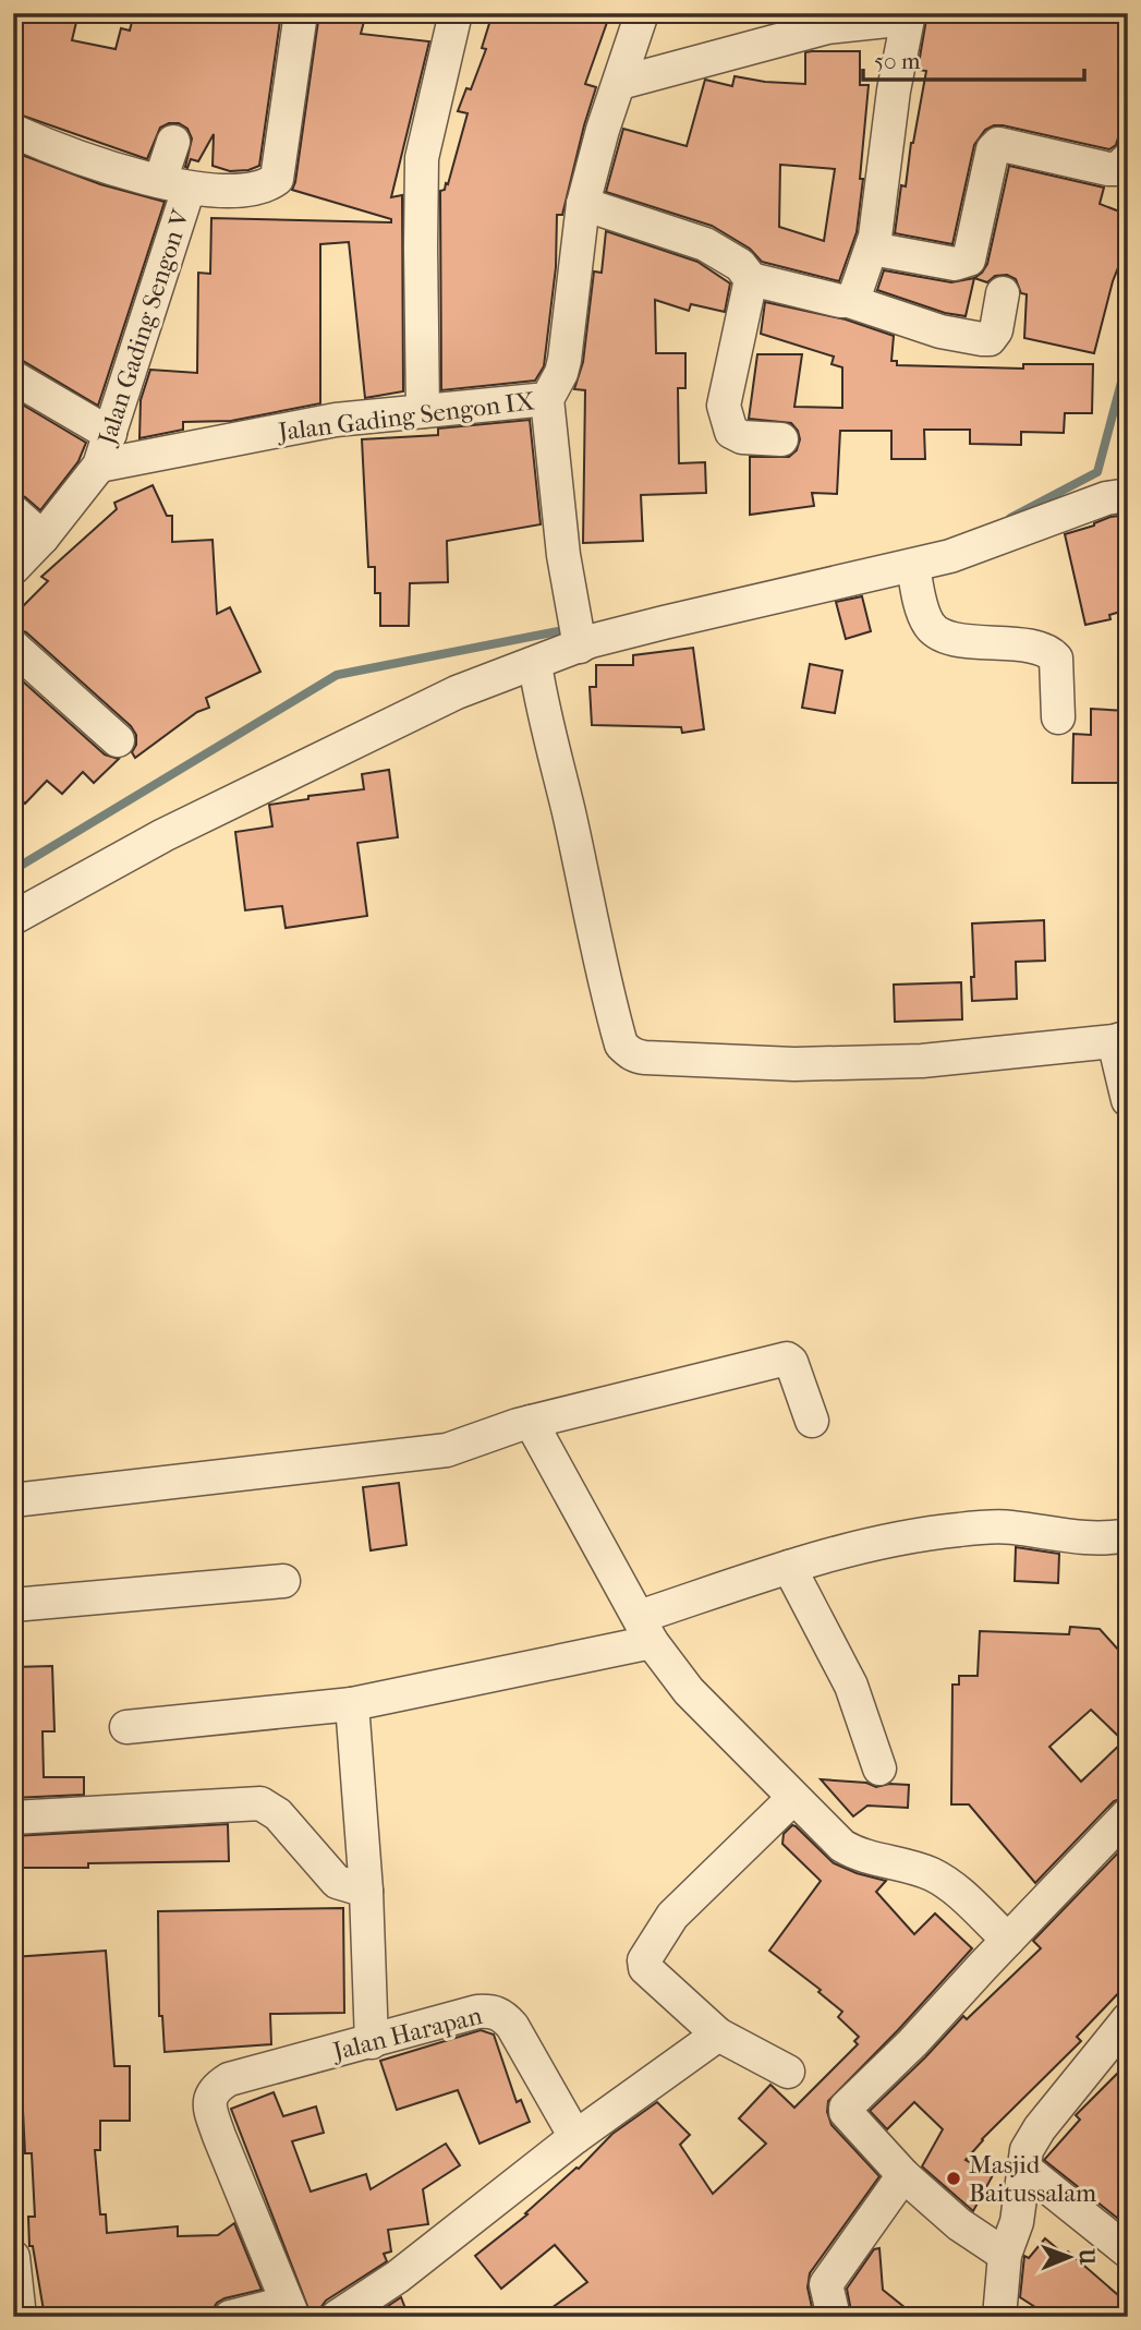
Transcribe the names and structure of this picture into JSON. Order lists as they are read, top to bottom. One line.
{"streets":{"street":["Jalan Gading Sengon V","Jalan Gading Sengon IX","Jalan Harapan"]},"crossings":[["Jalan Gading Sengon V","Jalan Gading Sengon IX"]],"places":["Masjid Baitussalam"],"scale_bar":"50 m","north":"right"}
